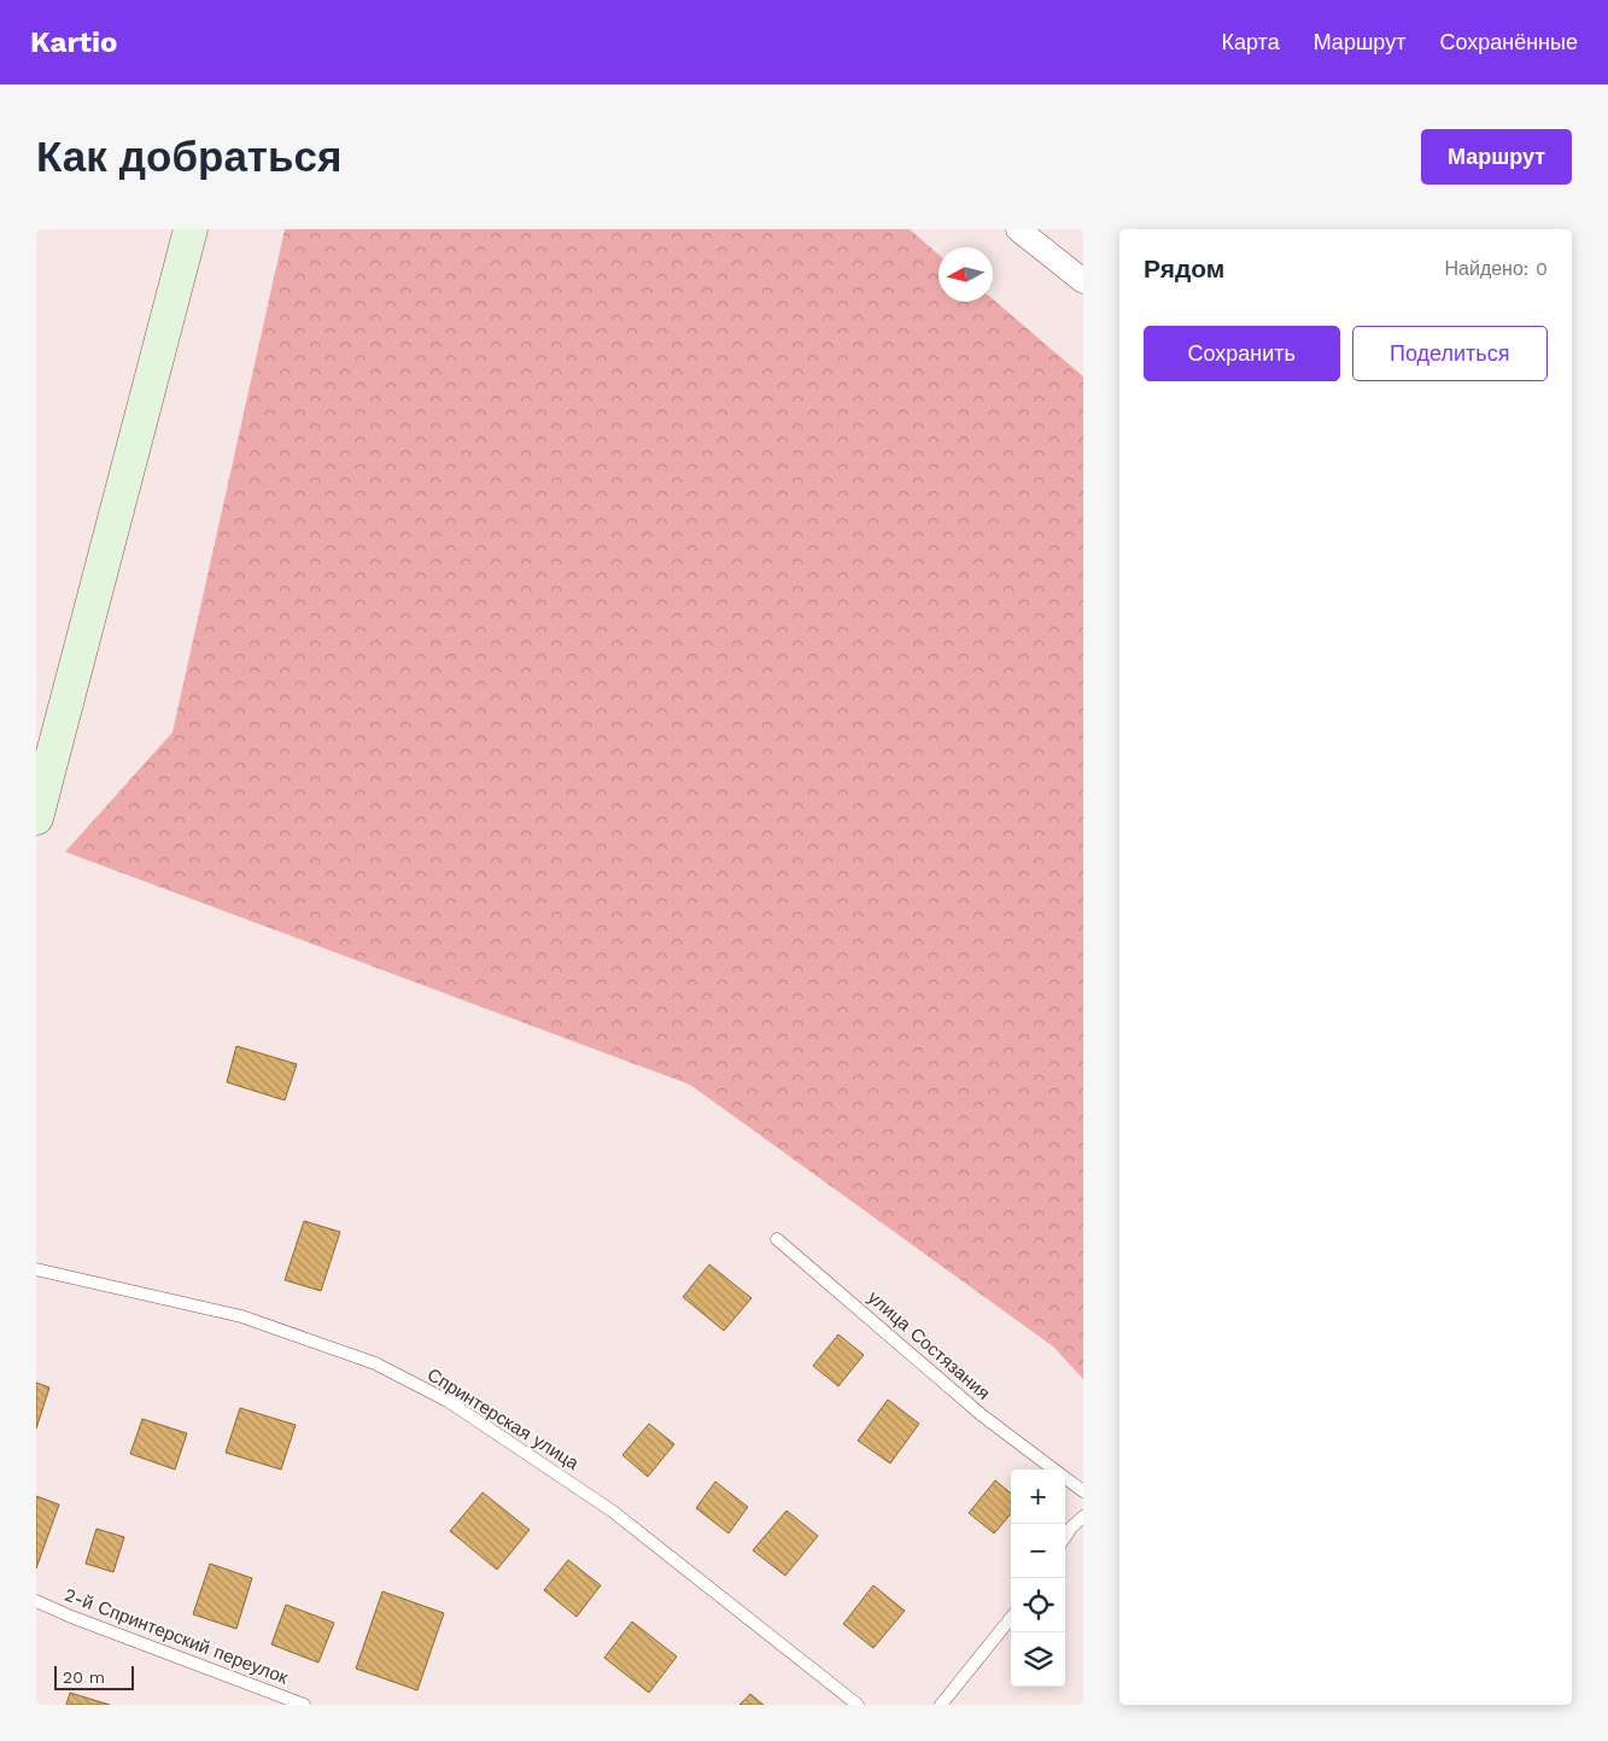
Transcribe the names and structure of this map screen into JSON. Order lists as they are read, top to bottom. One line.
{"streets":{"lane":["улица Состязания","Спринтерская улица","2-й Спринтерский переулок"]},"scale_bar":"20 m","north":"left","page":{"header":"Kartio","nav":["Карта","Маршрут","Сохранённые"],"buttons":["Маршрут",["Сохранить","Поделиться"]],"title":"Как добраться","heading":["Рядом","Найдено: 0"],"map_buttons":["+","−"],"scale":"20 m"}}
